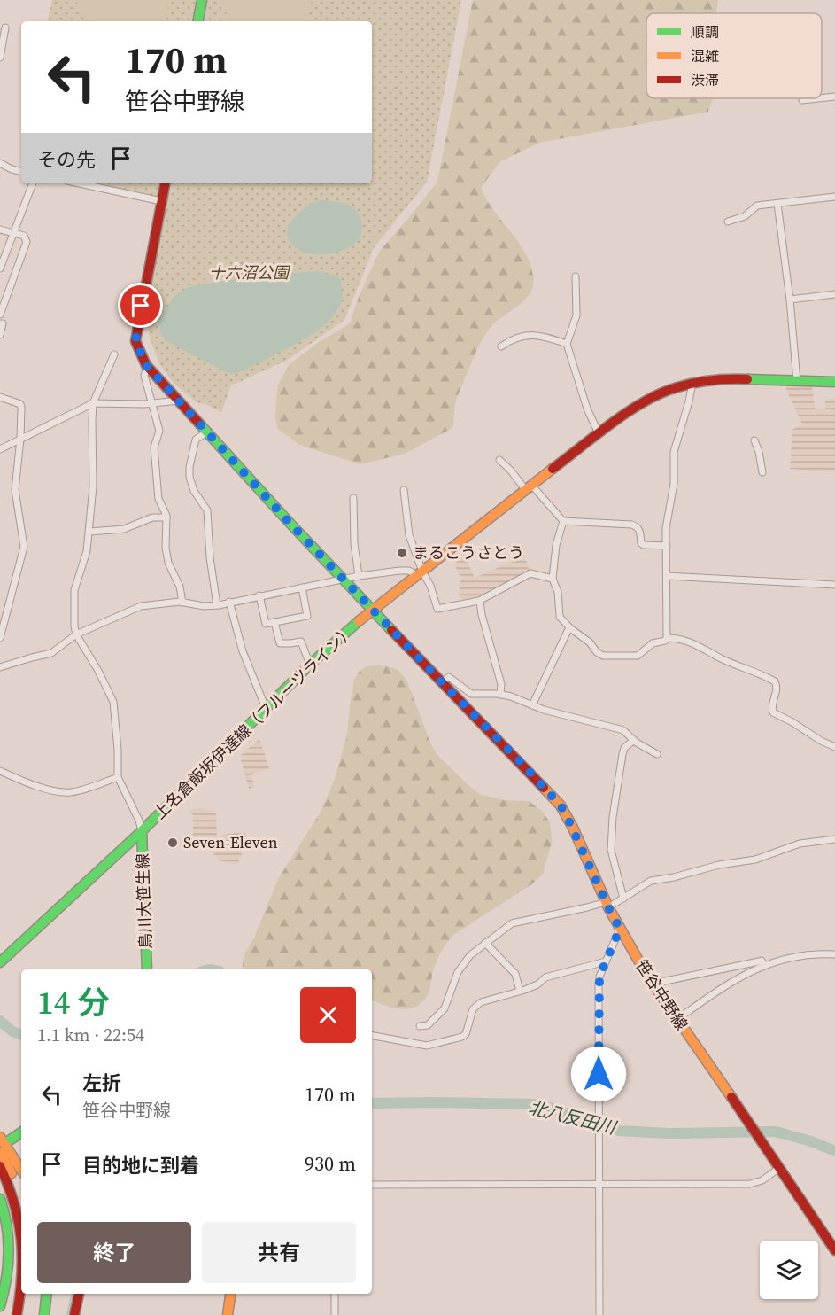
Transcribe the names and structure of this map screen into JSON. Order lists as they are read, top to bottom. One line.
{"streets":{"main road":["上名倉飯坂伊達線（フルーツライン）","鳥川大笹生線","笹谷中野線"]},"crossings":[["上名倉飯坂伊達線（フルーツライン）","鳥川大笹生線"],["上名倉飯坂伊達線（フルーツライン）","笹谷中野線"]],"water":["北八反田川"],"parks":["十六沼公園"],"places":["まるこうさとう","Seven-Eleven"],"legend":["順調","混雑","渋滞"],"page":{"turn":["170 m","笹谷中野線"],"then":"その先","heading":["14 分","1.1 km · 22:54"],"list":[{"name":"左折","note":"笹谷中野線","value":"170 m"},{"name":"目的地に到着","value":"930 m"}],"buttons":["終了","共有"]}}
